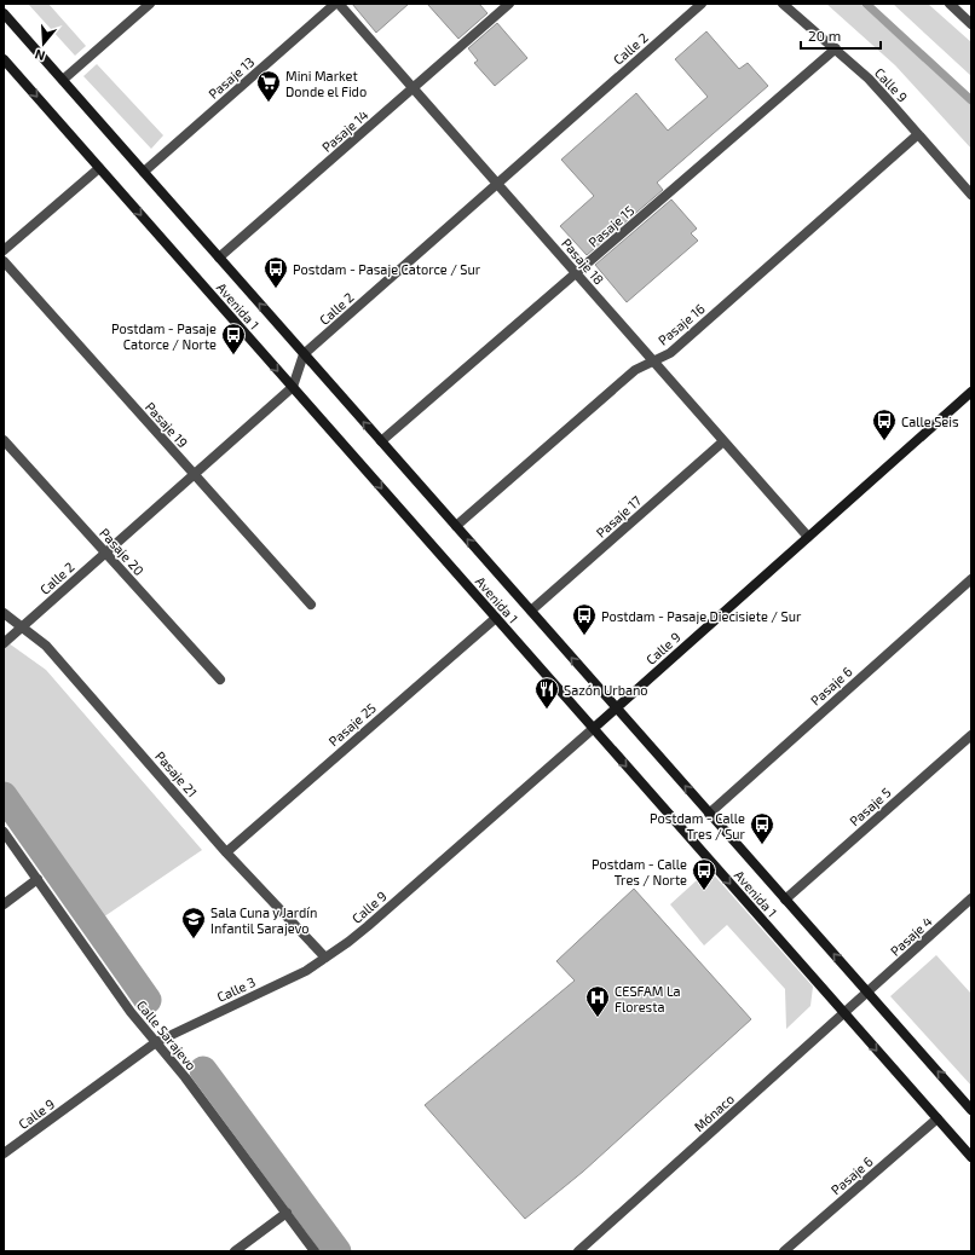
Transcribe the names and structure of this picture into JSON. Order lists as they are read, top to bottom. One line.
{"streets":{"street":["Calle 2","Pasaje 13","Calle 9","Pasaje 14","Pasaje 15","Pasaje 18","Avenida 1","Pasaje 16","Pasaje 19","Pasaje 17","Pasaje 20","Pasaje 6","Pasaje 25","Pasaje 21","Pasaje 5","Pasaje 4","Calle 3","Calle Sarajevo","Mónaco"]},"crossings":[["Calle 2","Pasaje 18"],["Calle 2","Avenida 1"],["Calle 2","Pasaje 19"],["Calle 2","Pasaje 20"],["Calle 2","Pasaje 21"],["Pasaje 13","Pasaje 18"],["Pasaje 13","Avenida 1"],["Calle 9","Pasaje 15"],["Calle 9","Pasaje 18"],["Calle 9","Avenida 1"],["Calle 9","Pasaje 16"],["Calle 9","Pasaje 21"],["Calle 9","Calle 3"],["Calle 9","Calle Sarajevo"],["Pasaje 14","Pasaje 18"],["Pasaje 14","Avenida 1"],["Pasaje 15","Pasaje 18"],["Pasaje 15","Avenida 1"],["Pasaje 18","Pasaje 16"],["Pasaje 18","Pasaje 17"],["Avenida 1","Pasaje 16"],["Avenida 1","Pasaje 17"],["Avenida 1","Pasaje 6"],["Avenida 1","Pasaje 25"],["Avenida 1","Pasaje 5"],["Avenida 1","Pasaje 4"],["Avenida 1","Mónaco"],["Pasaje 25","Pasaje 21"],["Pasaje 21","Calle 3"],["Pasaje 4","Mónaco"],["Calle 3","Calle Sarajevo"]],"places":{"supermarket":["Mini Market Donde el Fido"],"bus stop":["Postdam - Pasaje Catorce / Sur","Postdam - Pasaje Catorce / Norte","Calle Seis","Postdam - Pasaje Diecisiete / Sur","Postdam - Calle Tres / Sur","Postdam - Calle Tres / Norte"],"restaurant":["Sazón Urbano"],"school or university":["Sala Cuna y Jardín Infantil Sarajevo"],"hospital":["CESFAM La Floresta"]},"scale_bar":"20 m","north":"bottom"}
